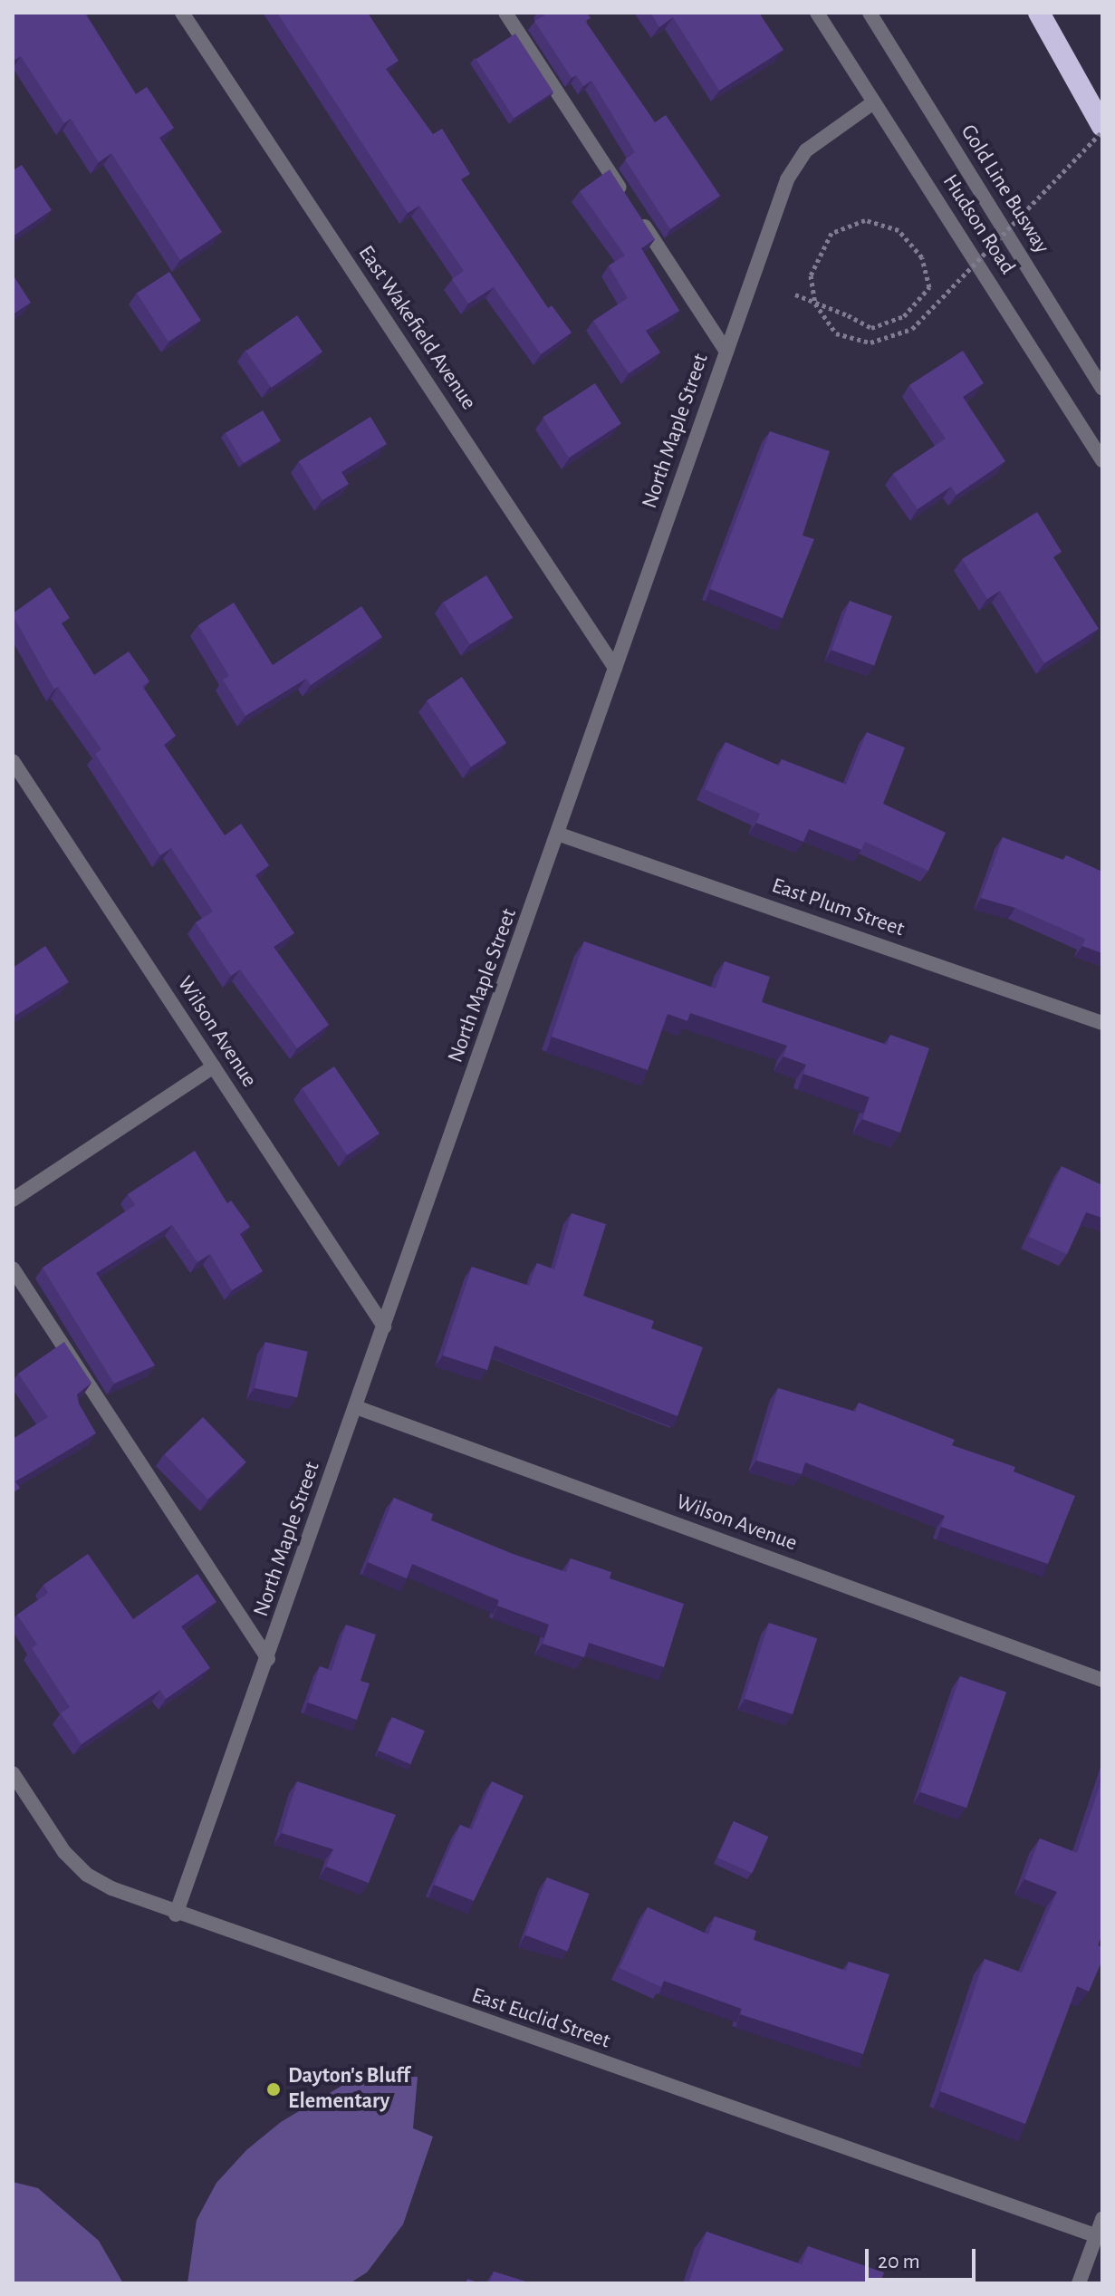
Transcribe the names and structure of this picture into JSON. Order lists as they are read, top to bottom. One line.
{"streets":{"street":["Gold Line Busway","Hudson Road","East Wakefield Avenue","North Maple Street","East Plum Street","Wilson Avenue","East Euclid Street"]},"crossings":[["Hudson Road","North Maple Street"],["East Wakefield Avenue","North Maple Street"],["North Maple Street","East Plum Street"],["North Maple Street","Wilson Avenue"],["North Maple Street","East Euclid Street"]],"places":["Dayton's Bluff Elementary"],"scale_bar":"20 m"}
